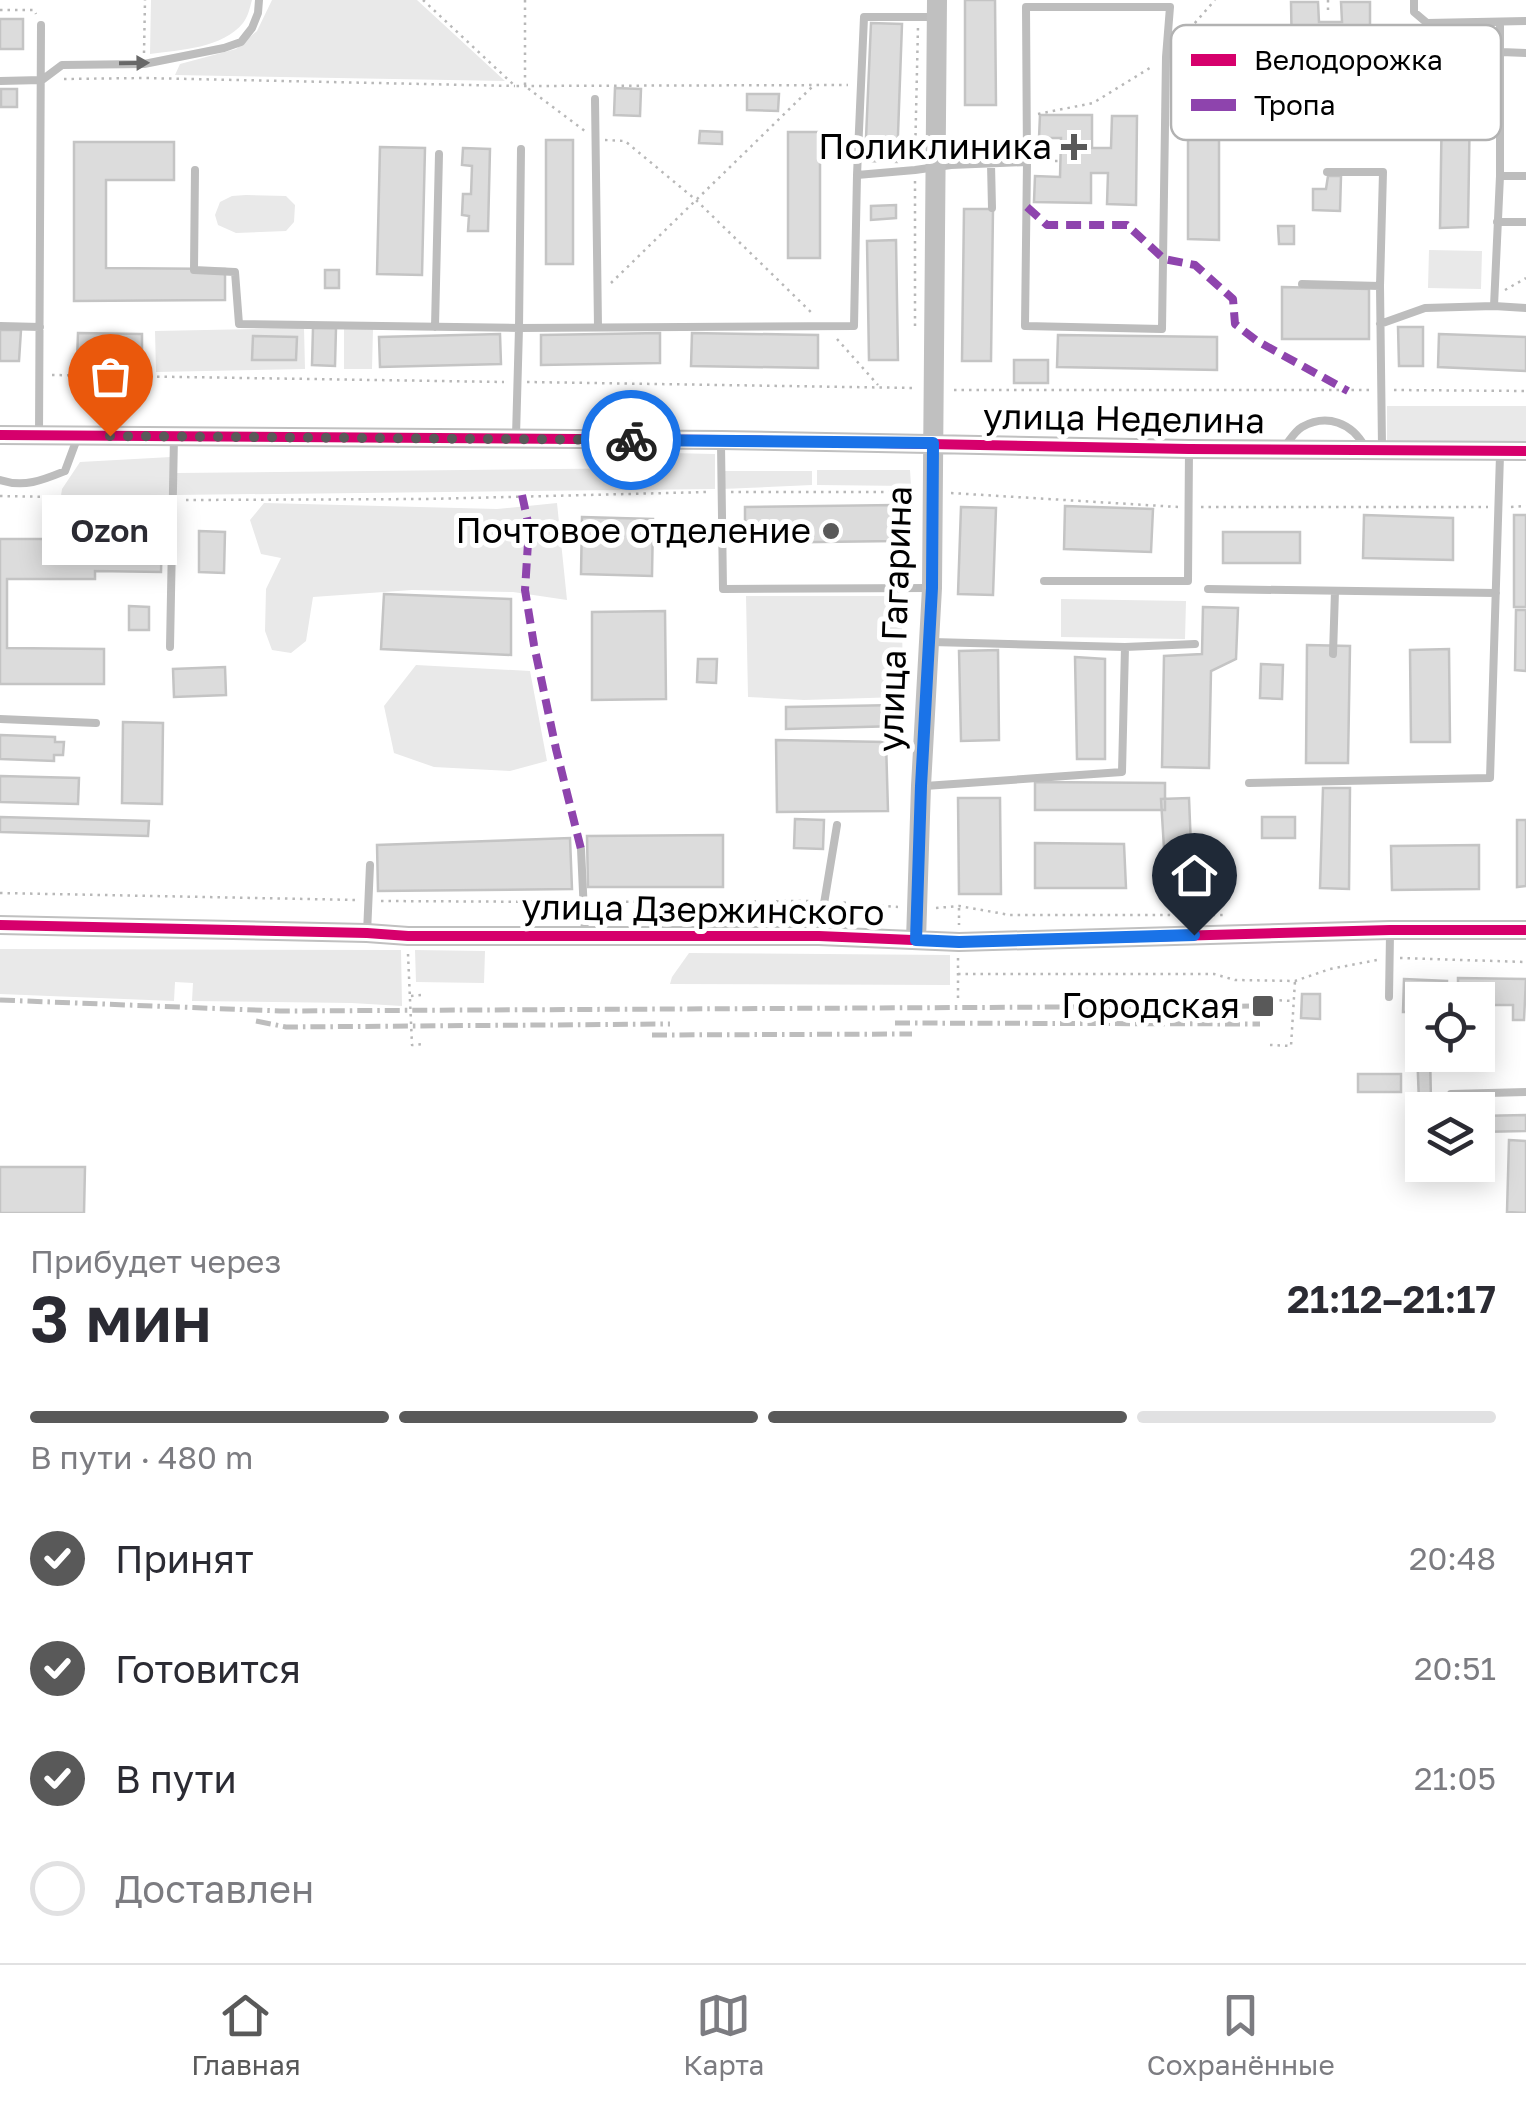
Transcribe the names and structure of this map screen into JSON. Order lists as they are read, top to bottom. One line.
{"streets":{"street":["улица Неделина","улица Гагарина","улица Дзержинского"]},"crossings":[["улица Неделина","улица Гагарина"],["улица Гагарина","улица Дзержинского"]],"places":{"health":["Поликлиника"],"other":["Ozon","Почтовое отделение"],"transit":["Городская"]},"legend":["Велодорожка","Тропа"],"page":{"bubble":"Ozon","heading":["3 мин","Прибудет через","21:12–21:17"],"bar":"В пути · 480 m","list":[["Принят","20:48"],["Готовится","20:51"],["В пути","21:05"],"Доставлен"],"tabs":["Главная","Карта","Сохранённые"]}}
